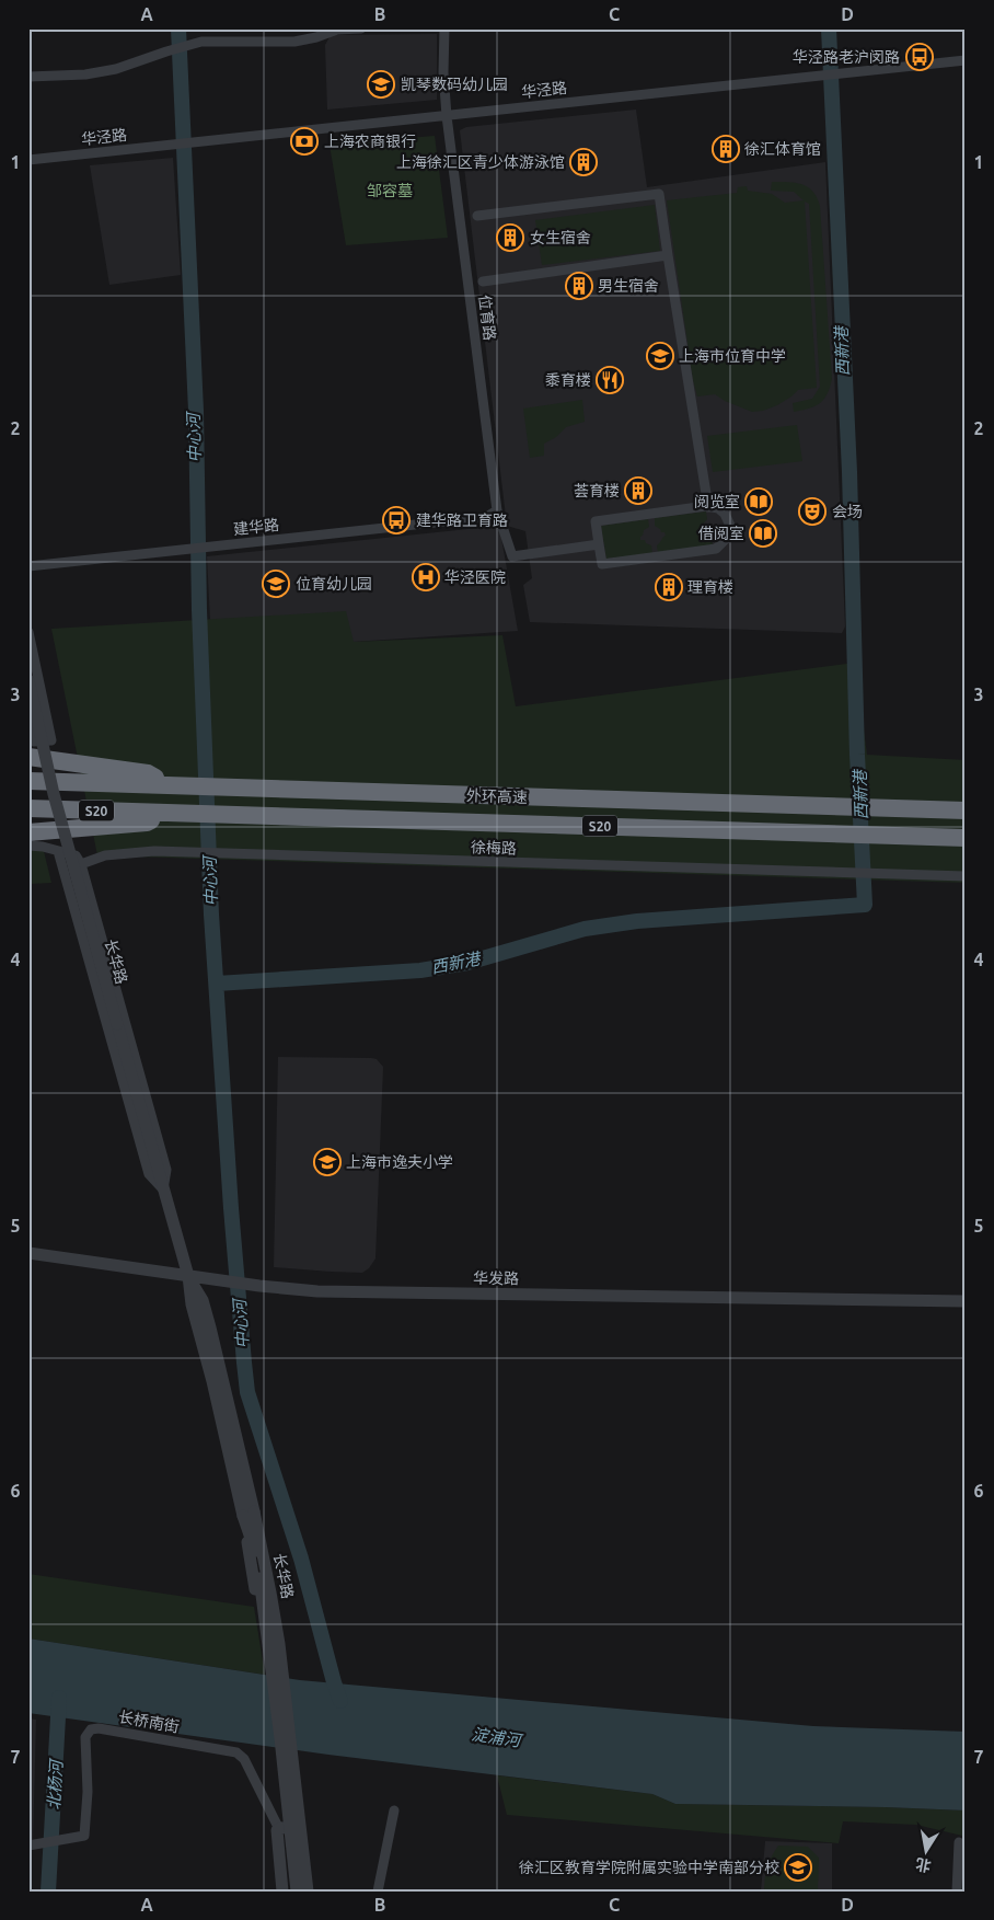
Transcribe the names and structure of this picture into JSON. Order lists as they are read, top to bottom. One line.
{"streets":{"highway":["外环高速","S20"],"street":["华泾路","位育路","建华路","徐梅路","长华路","华发路","长桥南街"]},"crossings":[["华泾路","位育路"],["位育路","建华路"],["徐梅路","长华路"],["长华路","华发路"]],"water":["西新港","中心河","淀浦河","北杨河"],"parks":["邹容墓"],"places":{"bus stop":["华泾路老沪闵路","建华路卫育路"],"school or university":["凯琴数码幼儿园","上海市位育中学","位育幼儿园","上海市逸夫小学","徐汇区教育学院附属实验中学南部分校"],"bank":["上海农商银行"],"building":["徐汇体育馆","上海徐汇区青少体游泳馆","女生宿舍","男生宿舍","荟育楼","理育楼"],"restaurant":["黍育楼"],"library":["阅览室","借阅室"],"theatre":["会场"],"hospital":["华泾医院"]},"north":"bottom","grid":{"columns":["A","B","C","D"],"rows":["1","2","3","4","5","6","7"]}}
